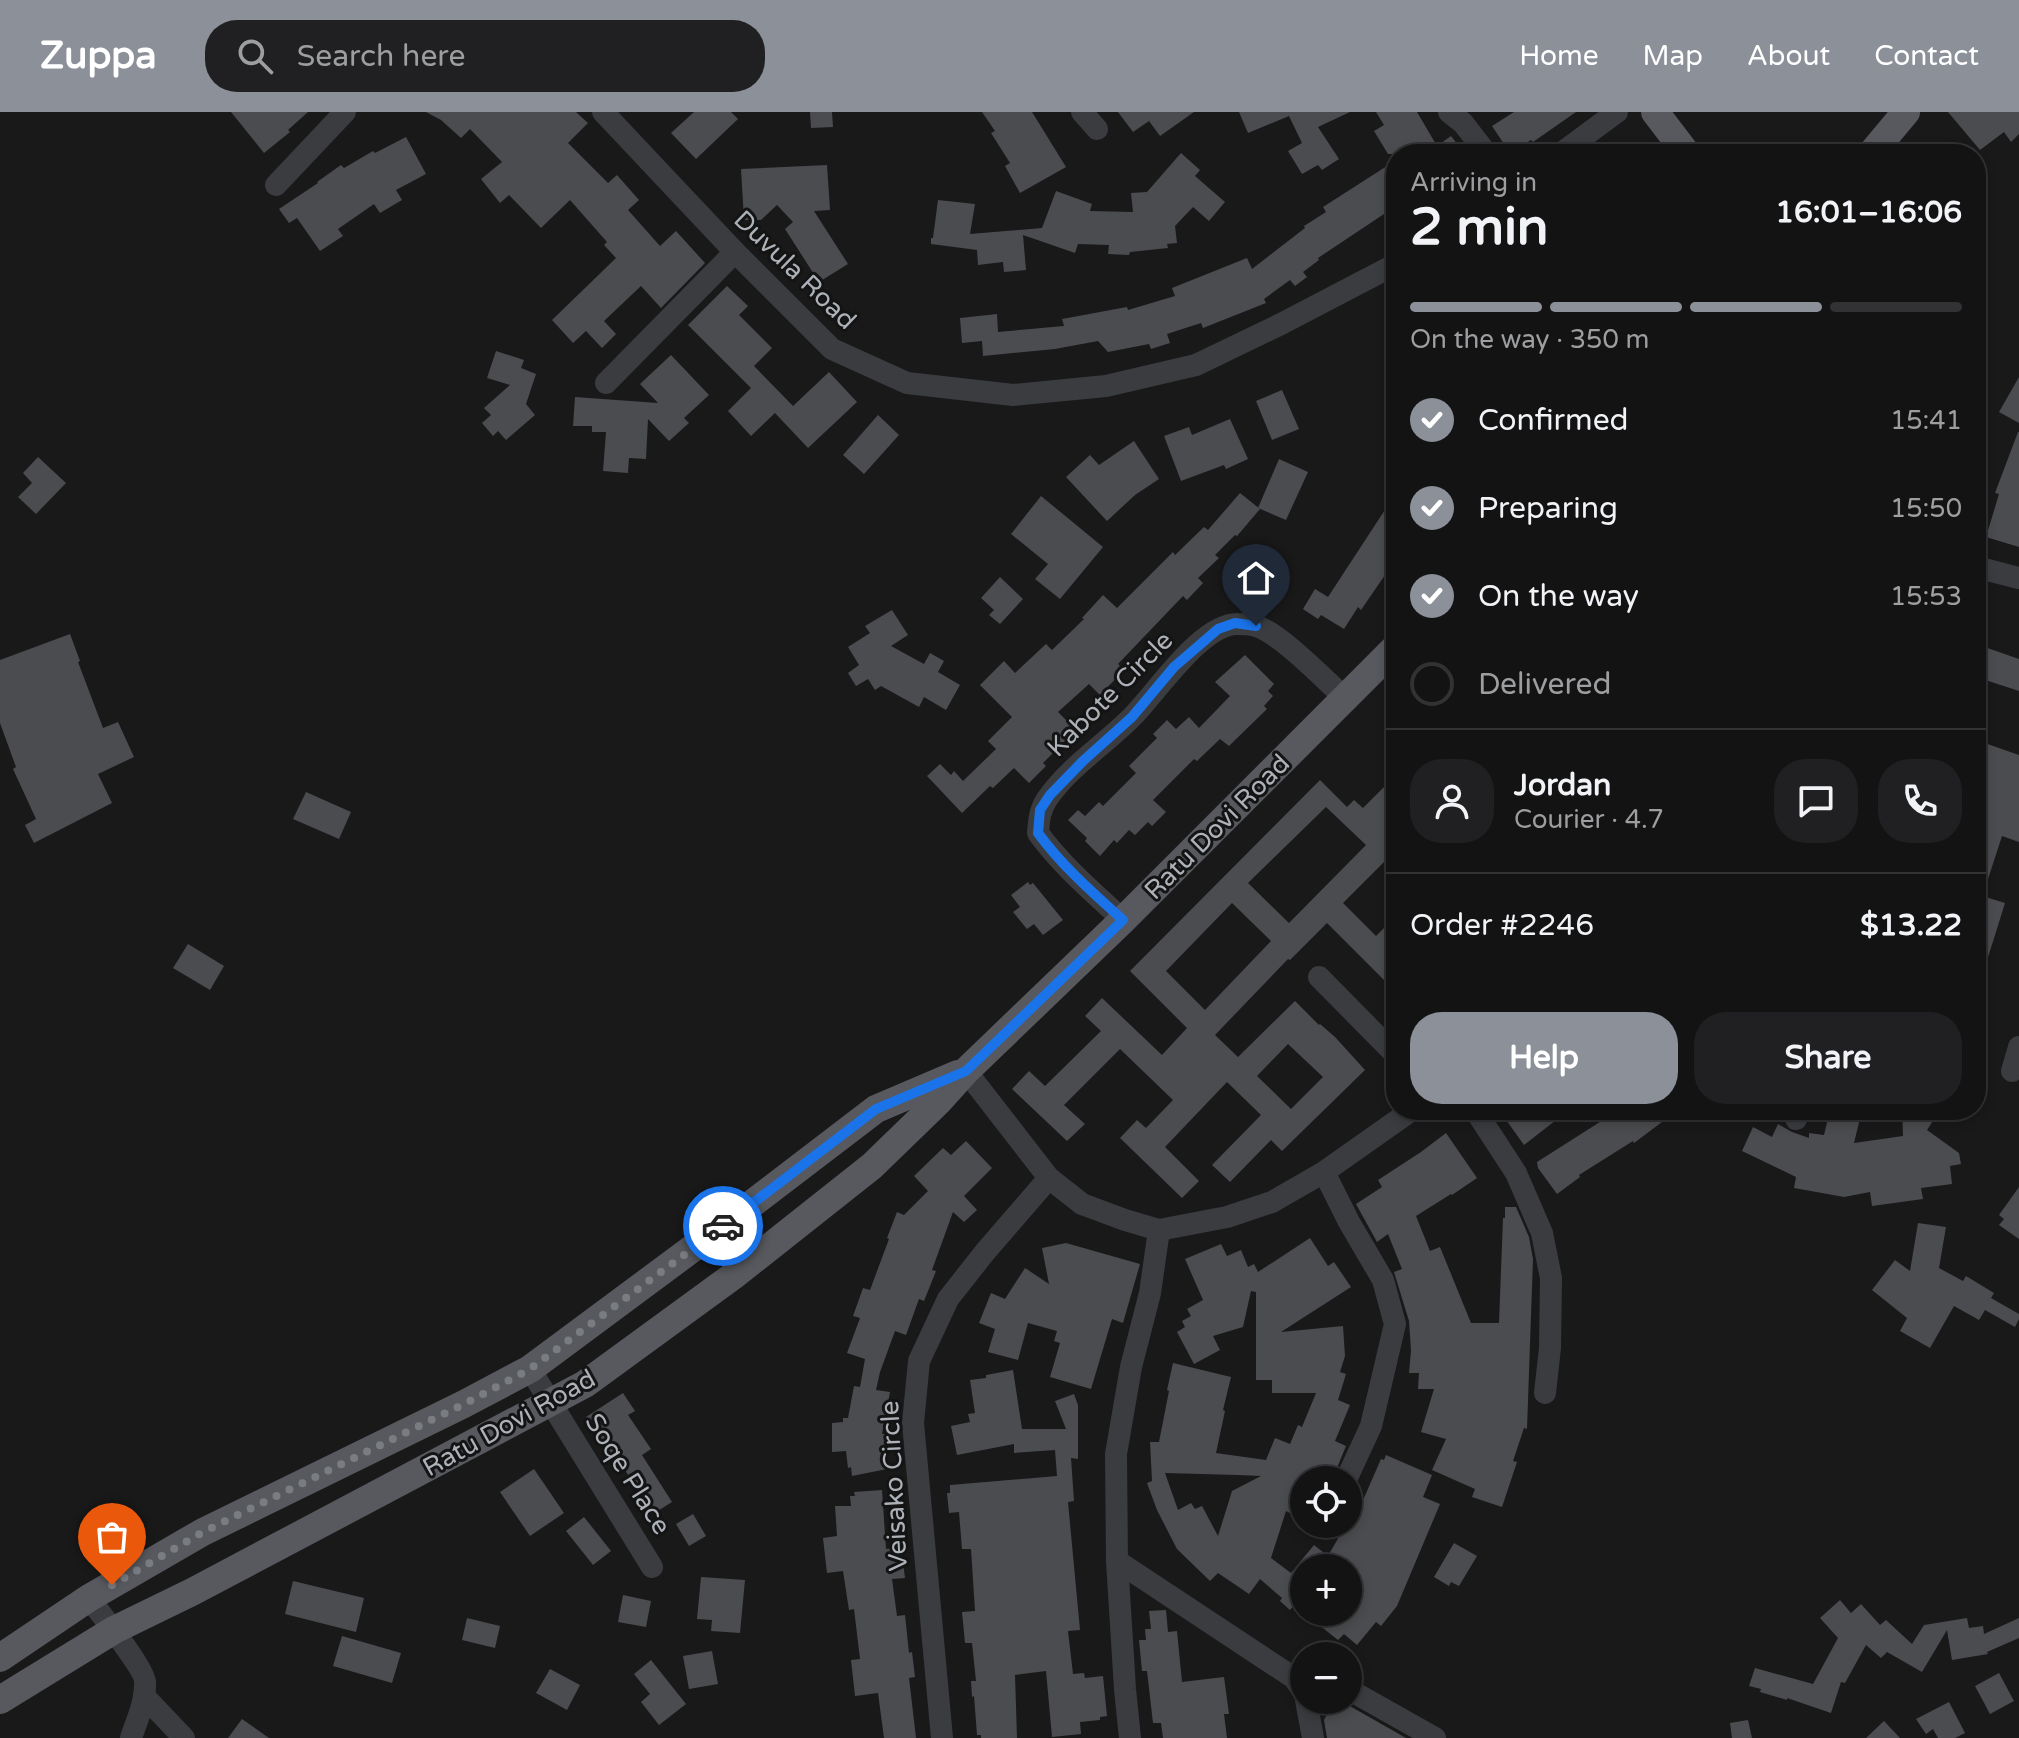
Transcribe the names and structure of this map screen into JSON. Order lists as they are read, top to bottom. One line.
{"streets":{"main road":["Ratu Dovi Road"],"street":["Duvula Road","Kabote Circle","Soqe Place","Veisako Circle"]},"crossings":[["Kabote Circle","Ratu Dovi Road"],["Ratu Dovi Road","Soqe Place"]],"page":{"header":"Zuppa","search":"Search here","nav":["Home","Map","About","Contact"],"heading":["2 min","Arriving in","16:01–16:06"],"panel":["Jordan","Courier · 4.7","Order #2246","$13.22"],"bar":"On the way · 350 m","list":[["Confirmed","15:41"],["Preparing","15:50"],["On the way","15:53"],"Delivered"],"buttons":["Help","Share"],"map_buttons":["+","−"]}}
